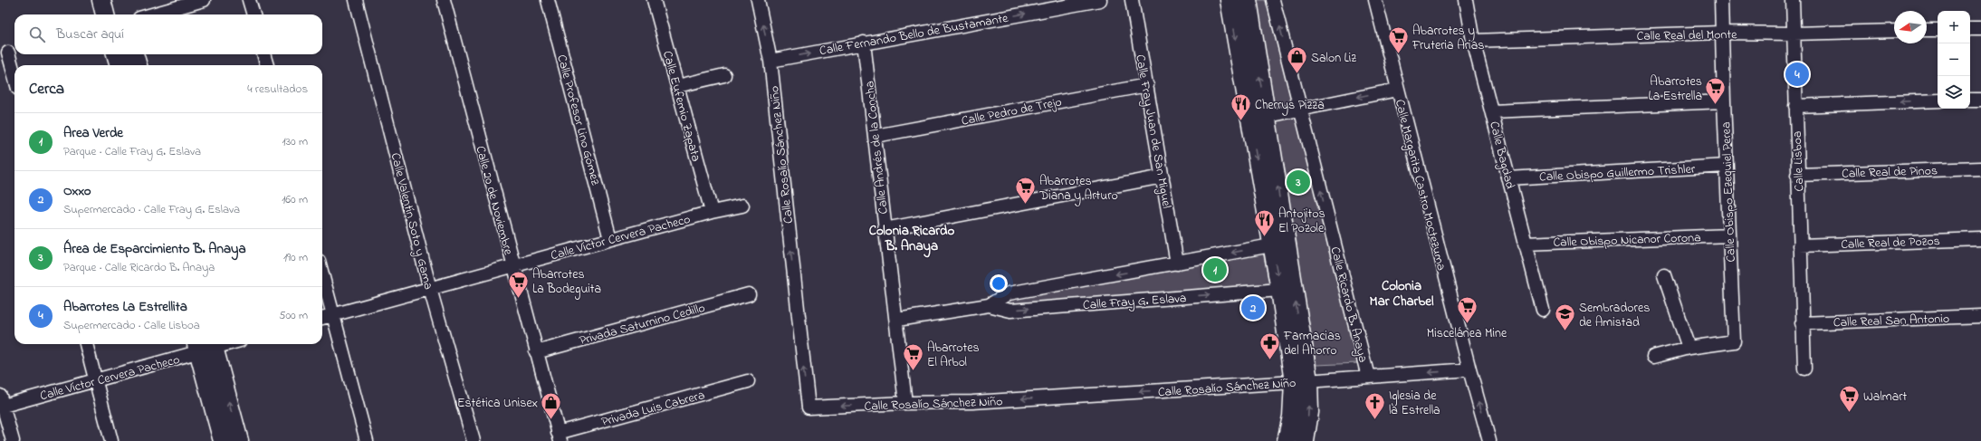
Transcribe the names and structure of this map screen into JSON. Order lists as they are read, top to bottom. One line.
{"streets":{"street":["Calle Fernando Bello de Bustamante","Calle Real del Monte","Calle Eufemio Zapata","Calle Pedro de Trejo","Calle Profesor Lino Gómez","Calle Fray Juan de San Miguel","Calle Andrés de la Concha","Calle Rosalío Sánchez Niño","Calle Bagdad","Calle Lisboa","Calle Real de Pinos","Calle Obispo Guillermo Trishler","Calle Margarita Castro Moctezuma","Calle Obispo Ezequiel Perea","Calle 20 de Noviembre","Calle Valentín Soto y Gama","Calle Víctor Cervera Pacheco","Calle Obispo Nicanor Corona","Calle Real de Pozos","Calle Fray G. Eslava","Calle Ricardo B. Anaya","Calle Real San Antonio","Privada Saturnino Cedillo","Privada Luis Cabrera"]},"crossings":[["Calle Fernando Bello de Bustamante","Calle Andrés de la Concha"],["Calle Fernando Bello de Bustamante","Calle Rosalío Sánchez Niño"],["Calle Real del Monte","Calle Bagdad"],["Calle Real del Monte","Calle Lisboa"],["Calle Real del Monte","Calle Obispo Ezequiel Perea"],["Calle Eufemio Zapata","Calle Víctor Cervera Pacheco"],["Calle Pedro de Trejo","Calle Fray Juan de San Miguel"],["Calle Pedro de Trejo","Calle Andrés de la Concha"],["Calle Profesor Lino Gómez","Calle Víctor Cervera Pacheco"],["Calle Fray Juan de San Miguel","Calle Fray G. Eslava"],["Calle Andrés de la Concha","Calle Rosalío Sánchez Niño"],["Calle Andrés de la Concha","Calle Fray G. Eslava"],["Calle Rosalío Sánchez Niño","Calle Margarita Castro Moctezuma"],["Calle Rosalío Sánchez Niño","Calle Ricardo B. Anaya"],["Calle Bagdad","Calle Obispo Guillermo Trishler"],["Calle Bagdad","Calle Obispo Nicanor Corona"],["Calle Lisboa","Calle Real de Pinos"],["Calle Lisboa","Calle Real de Pozos"],["Calle Lisboa","Calle Real San Antonio"],["Calle Obispo Guillermo Trishler","Calle Obispo Ezequiel Perea"],["Calle Obispo Ezequiel Perea","Calle Obispo Nicanor Corona"],["Calle 20 de Noviembre","Calle Víctor Cervera Pacheco"],["Calle 20 de Noviembre","Privada Saturnino Cedillo"],["Calle 20 de Noviembre","Privada Luis Cabrera"],["Calle Valentín Soto y Gama","Calle Víctor Cervera Pacheco"]],"one_way":["Calle Fernando Bello de Bustamante","Calle Ricardo B. Anaya"],"districts":["Colonia Ricardo B. Anaya","Colonia Mar Charbel"],"places":{"supermarket":["Abarrotes y Fruteria Arias","Abarrotes La Estrella","Abarrotes Diana y Arturo","Abarrotes La Bodeguita","Miscelánea Mine","Abarrotes El Arbol","Walmart"],"shop":["Salon Liz","Estética Unisex"],"restaurant":["Cherrys Pizza","Antojitos El Pozole"],"school or university":["Sembradores de Amistad"],"pharmacy":["Farmacias del Ahorro"],"church":["Iglesia de la Estrella"]},"north":"left","page":{"map_buttons":["+","−"],"search":"Buscar aquí","pins":["4","3","1","2"],"heading":["Cerca","4 resultados"],"list":[{"mark":"1","name":"Area Verde","note":"Parque · Calle Fray G. Eslava","value":"130 m"},{"mark":"2","name":"Oxxo","note":"Supermercado · Calle Fray G. Eslava","value":"160 m"},{"mark":"3","name":"Área de Esparcimiento B. Anaya","note":"Parque · Calle Ricardo B. Anaya","value":"190 m"},{"mark":"4","name":"Abarrotes La Estrellita","note":"Supermercado · Calle Lisboa","value":"500 m"}]}}
